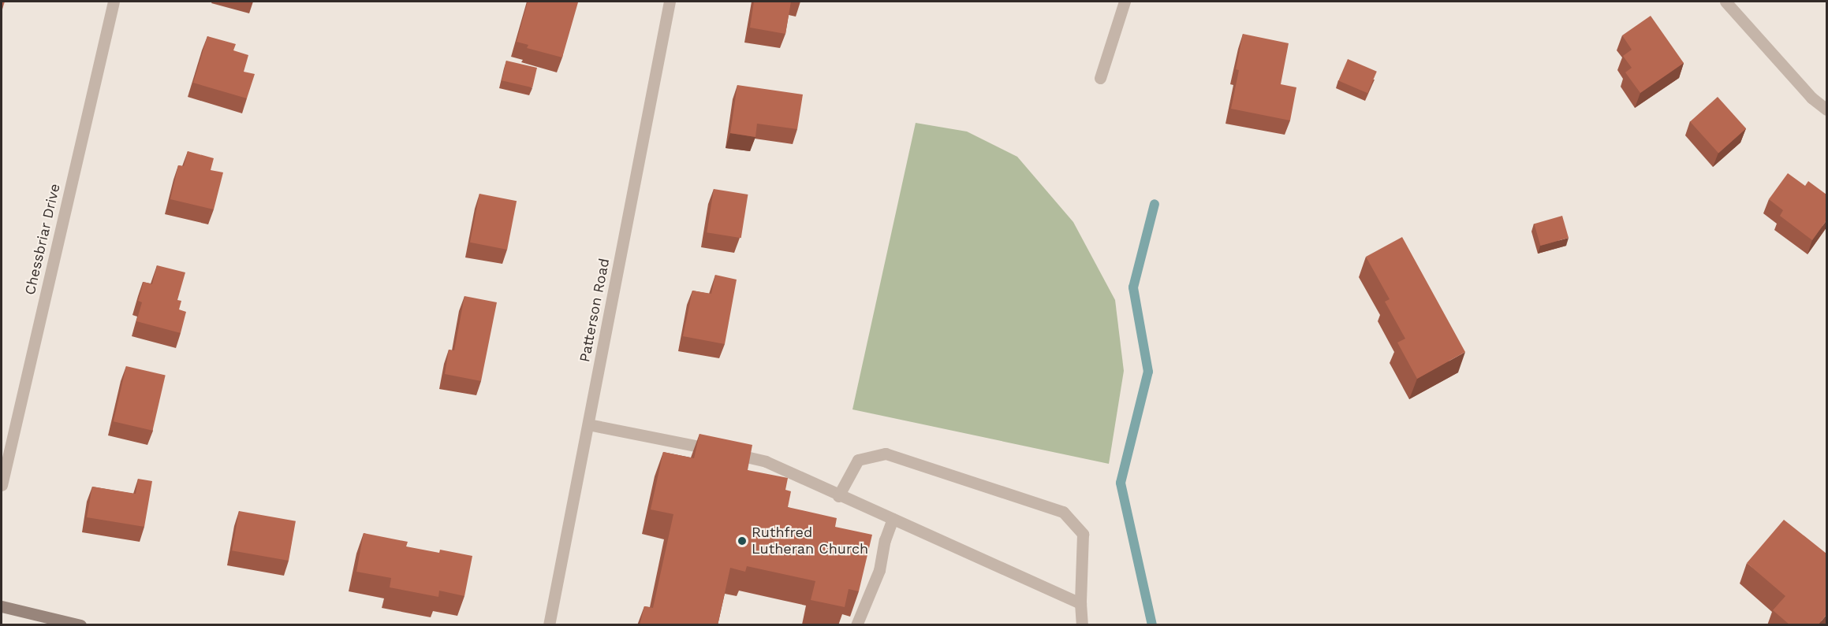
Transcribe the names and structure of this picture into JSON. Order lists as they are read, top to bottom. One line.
{"streets":{"street":["Chessbriar Drive","Patterson Road"]},"places":["Ruthfred Lutheran Church"]}
